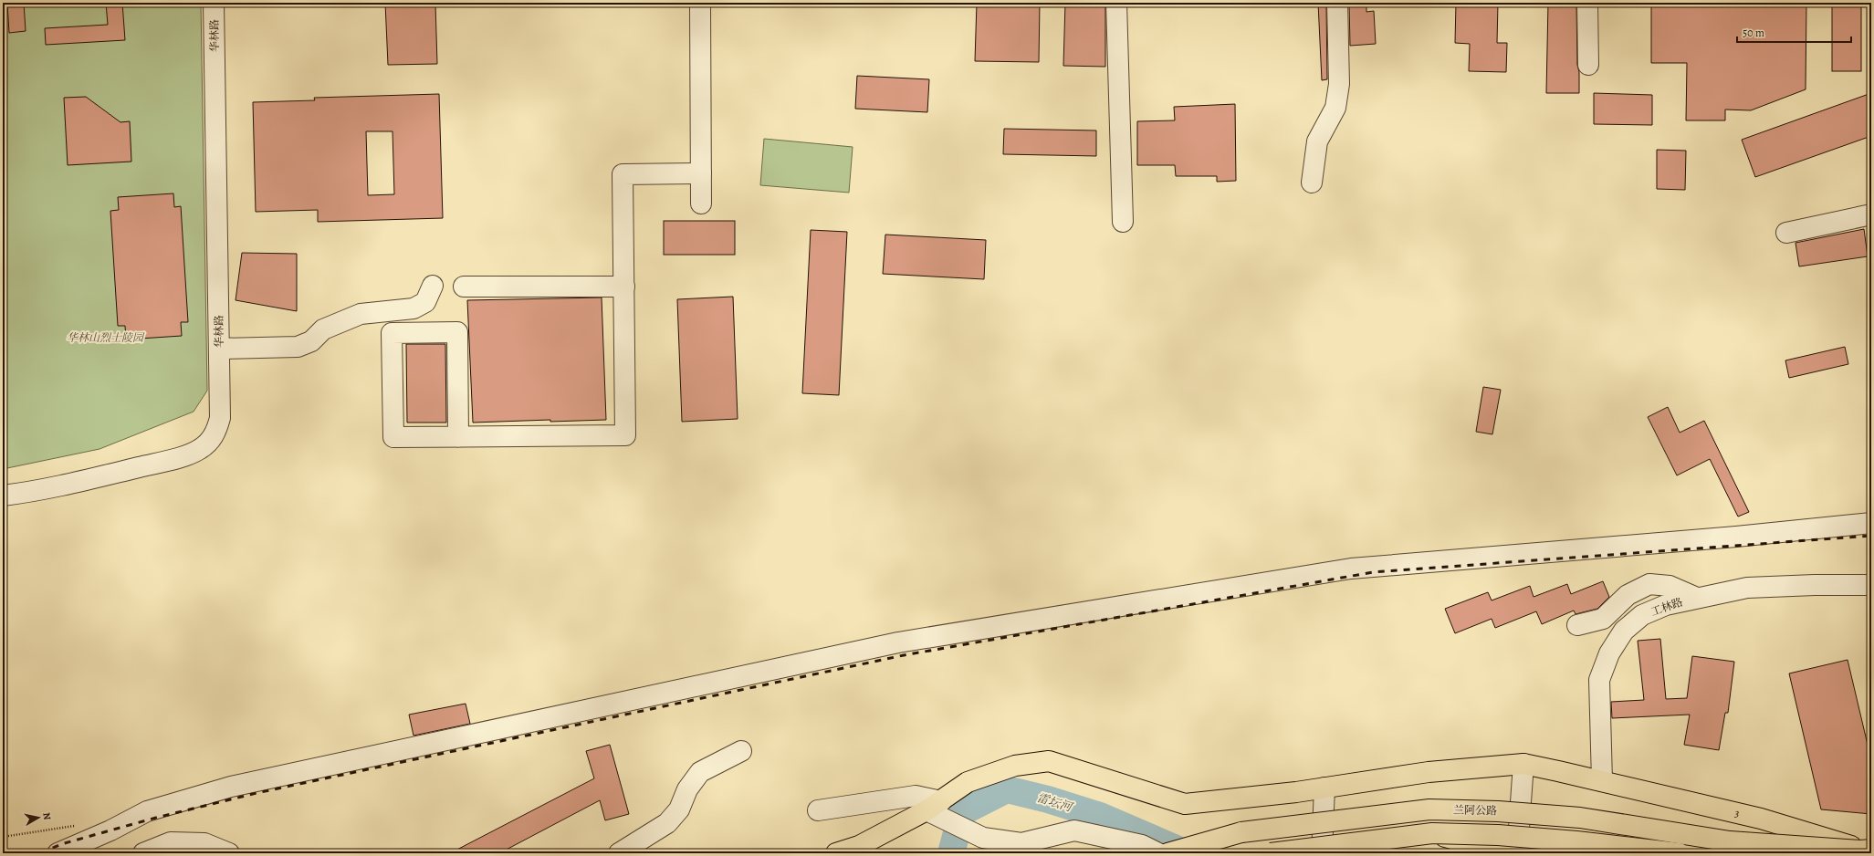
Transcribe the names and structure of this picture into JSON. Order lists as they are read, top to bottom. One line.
{"streets":{"main road":["兰阿公路","3"],"street":["华林路","工林路"]},"crossings":[["工林路","3"]],"water":["雷坛河"],"parks":["华林山烈士陵园"],"scale_bar":"50 m","north":"right"}
